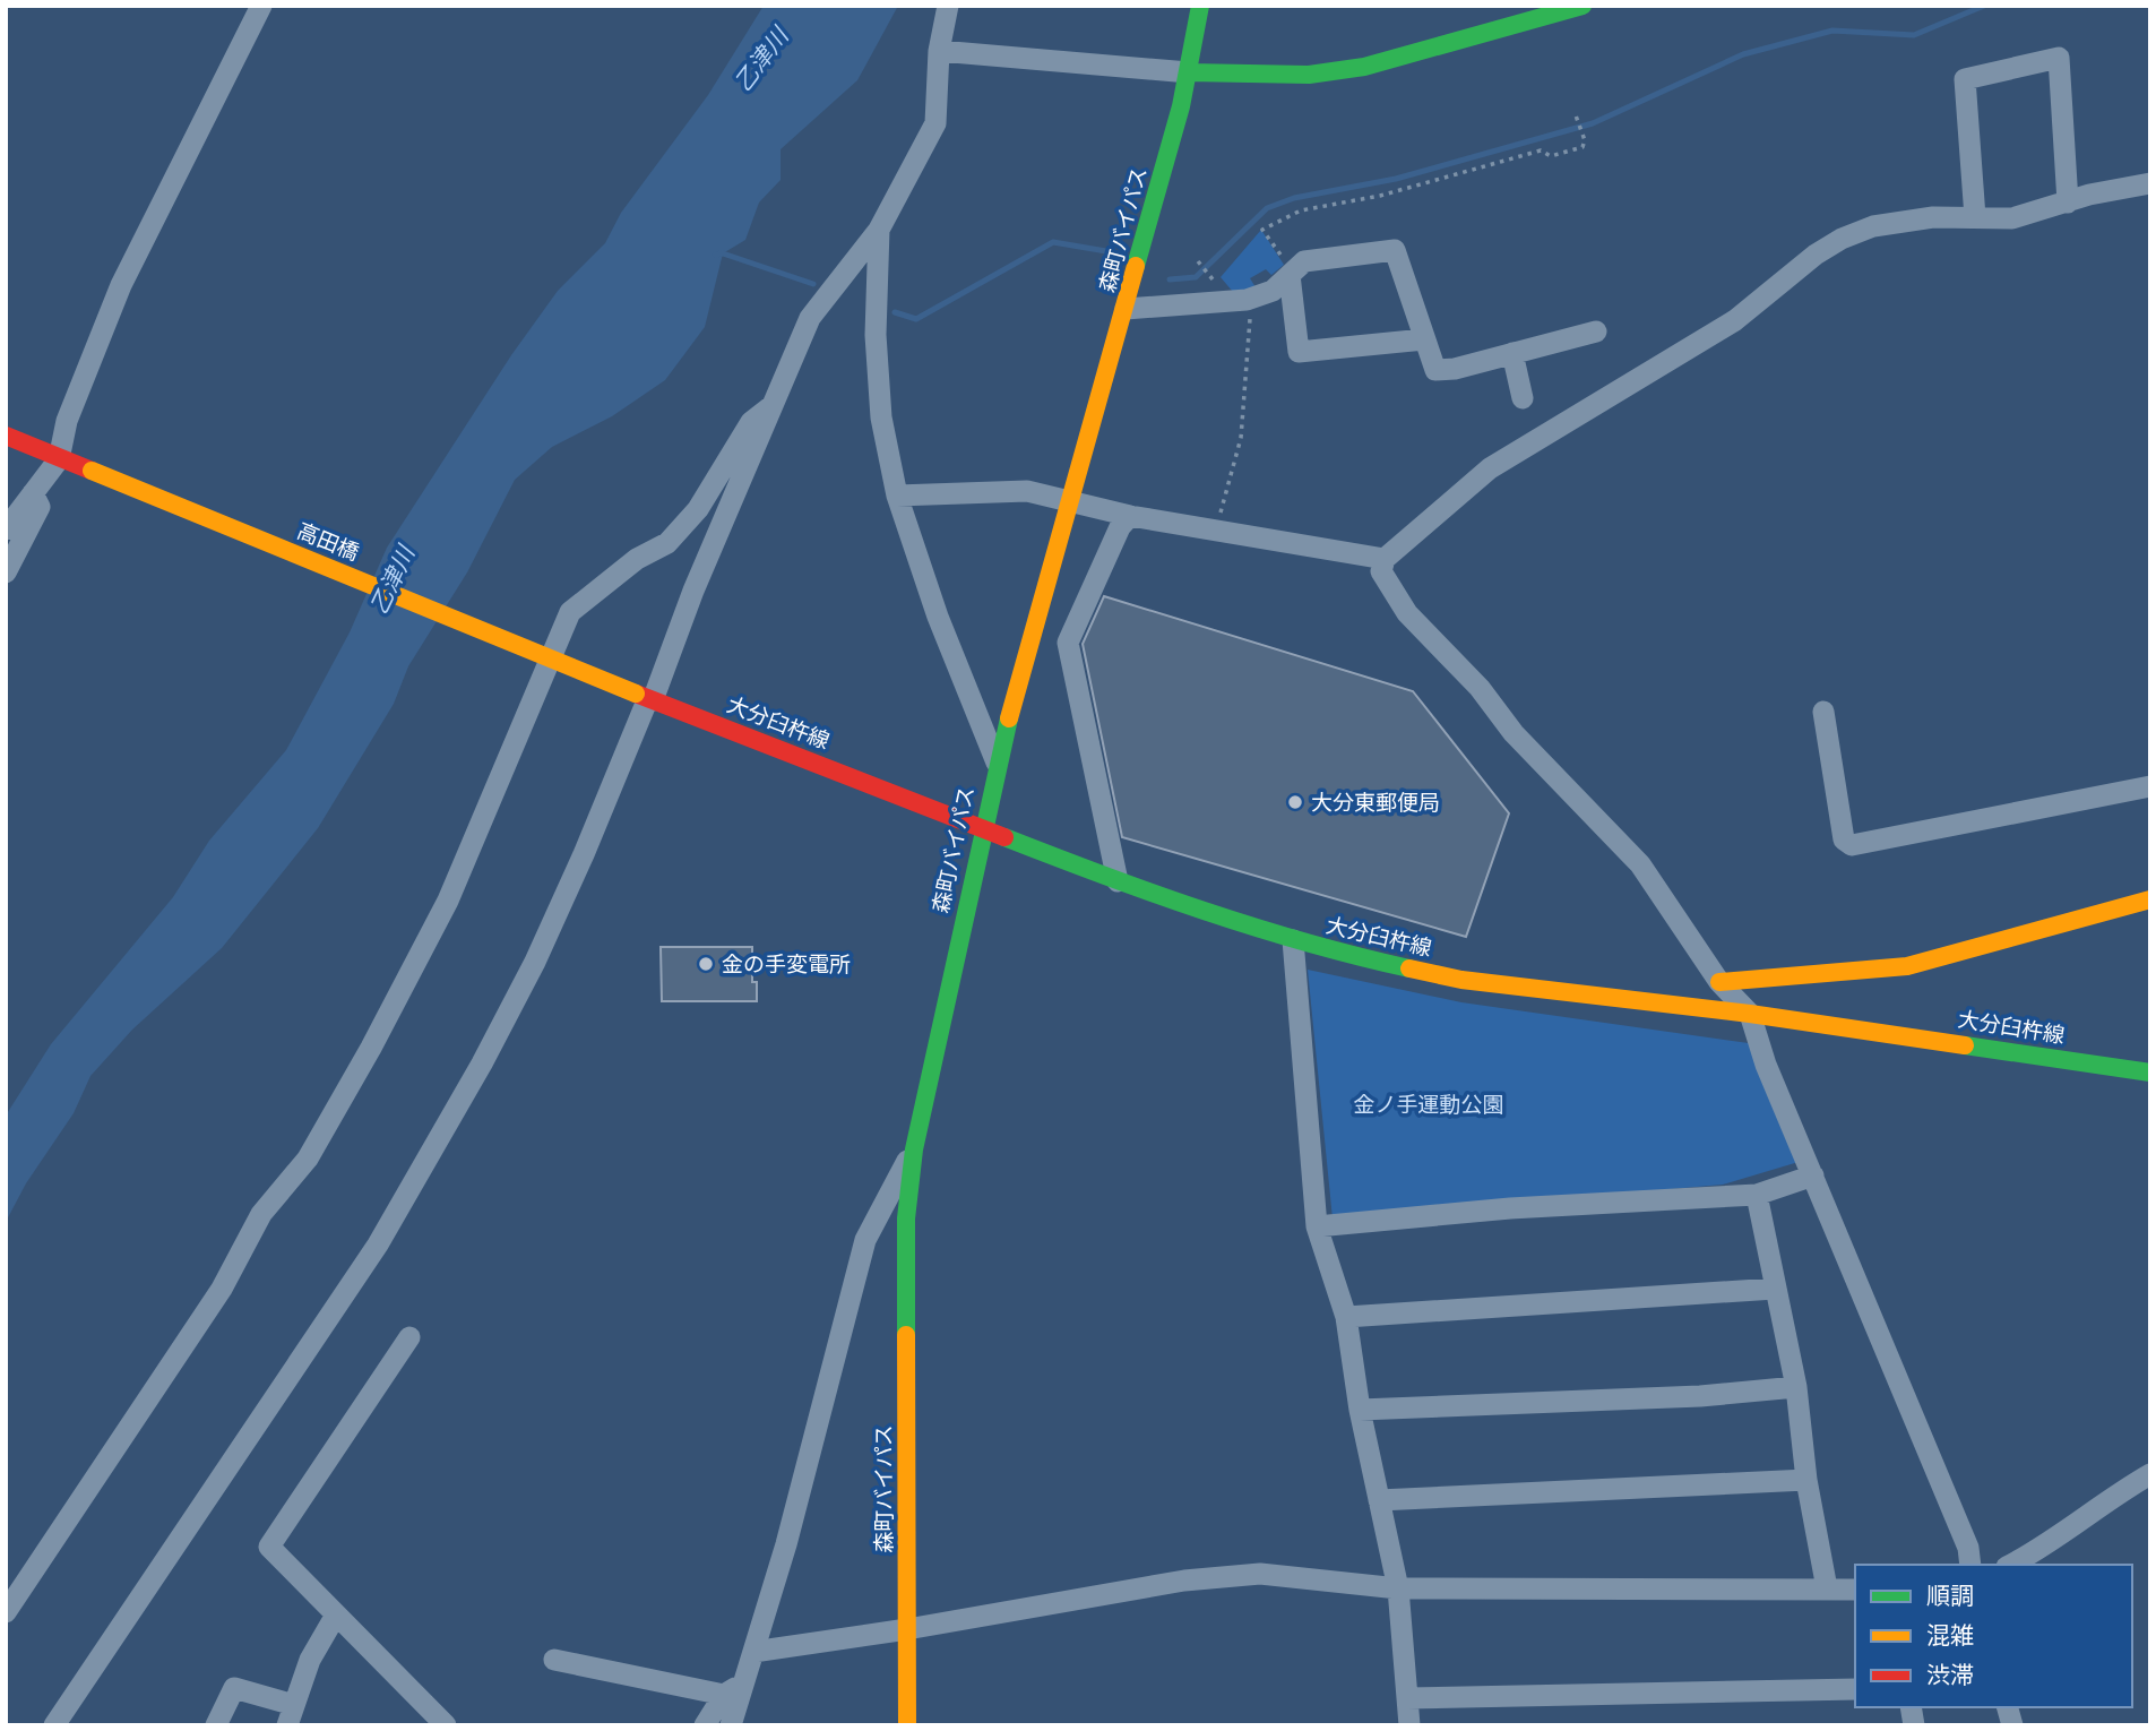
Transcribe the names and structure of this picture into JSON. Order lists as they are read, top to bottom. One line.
{"streets":{"main road":["森町バイパス","高田橋","大分臼杵線"]},"crossings":[["森町バイパス","大分臼杵線"],["高田橋","大分臼杵線"]],"water":["乙津川"],"parks":["金ノ手運動公園"],"places":["大分東郵便局","金の手変電所"],"legend":["順調","混雑","渋滞"]}
